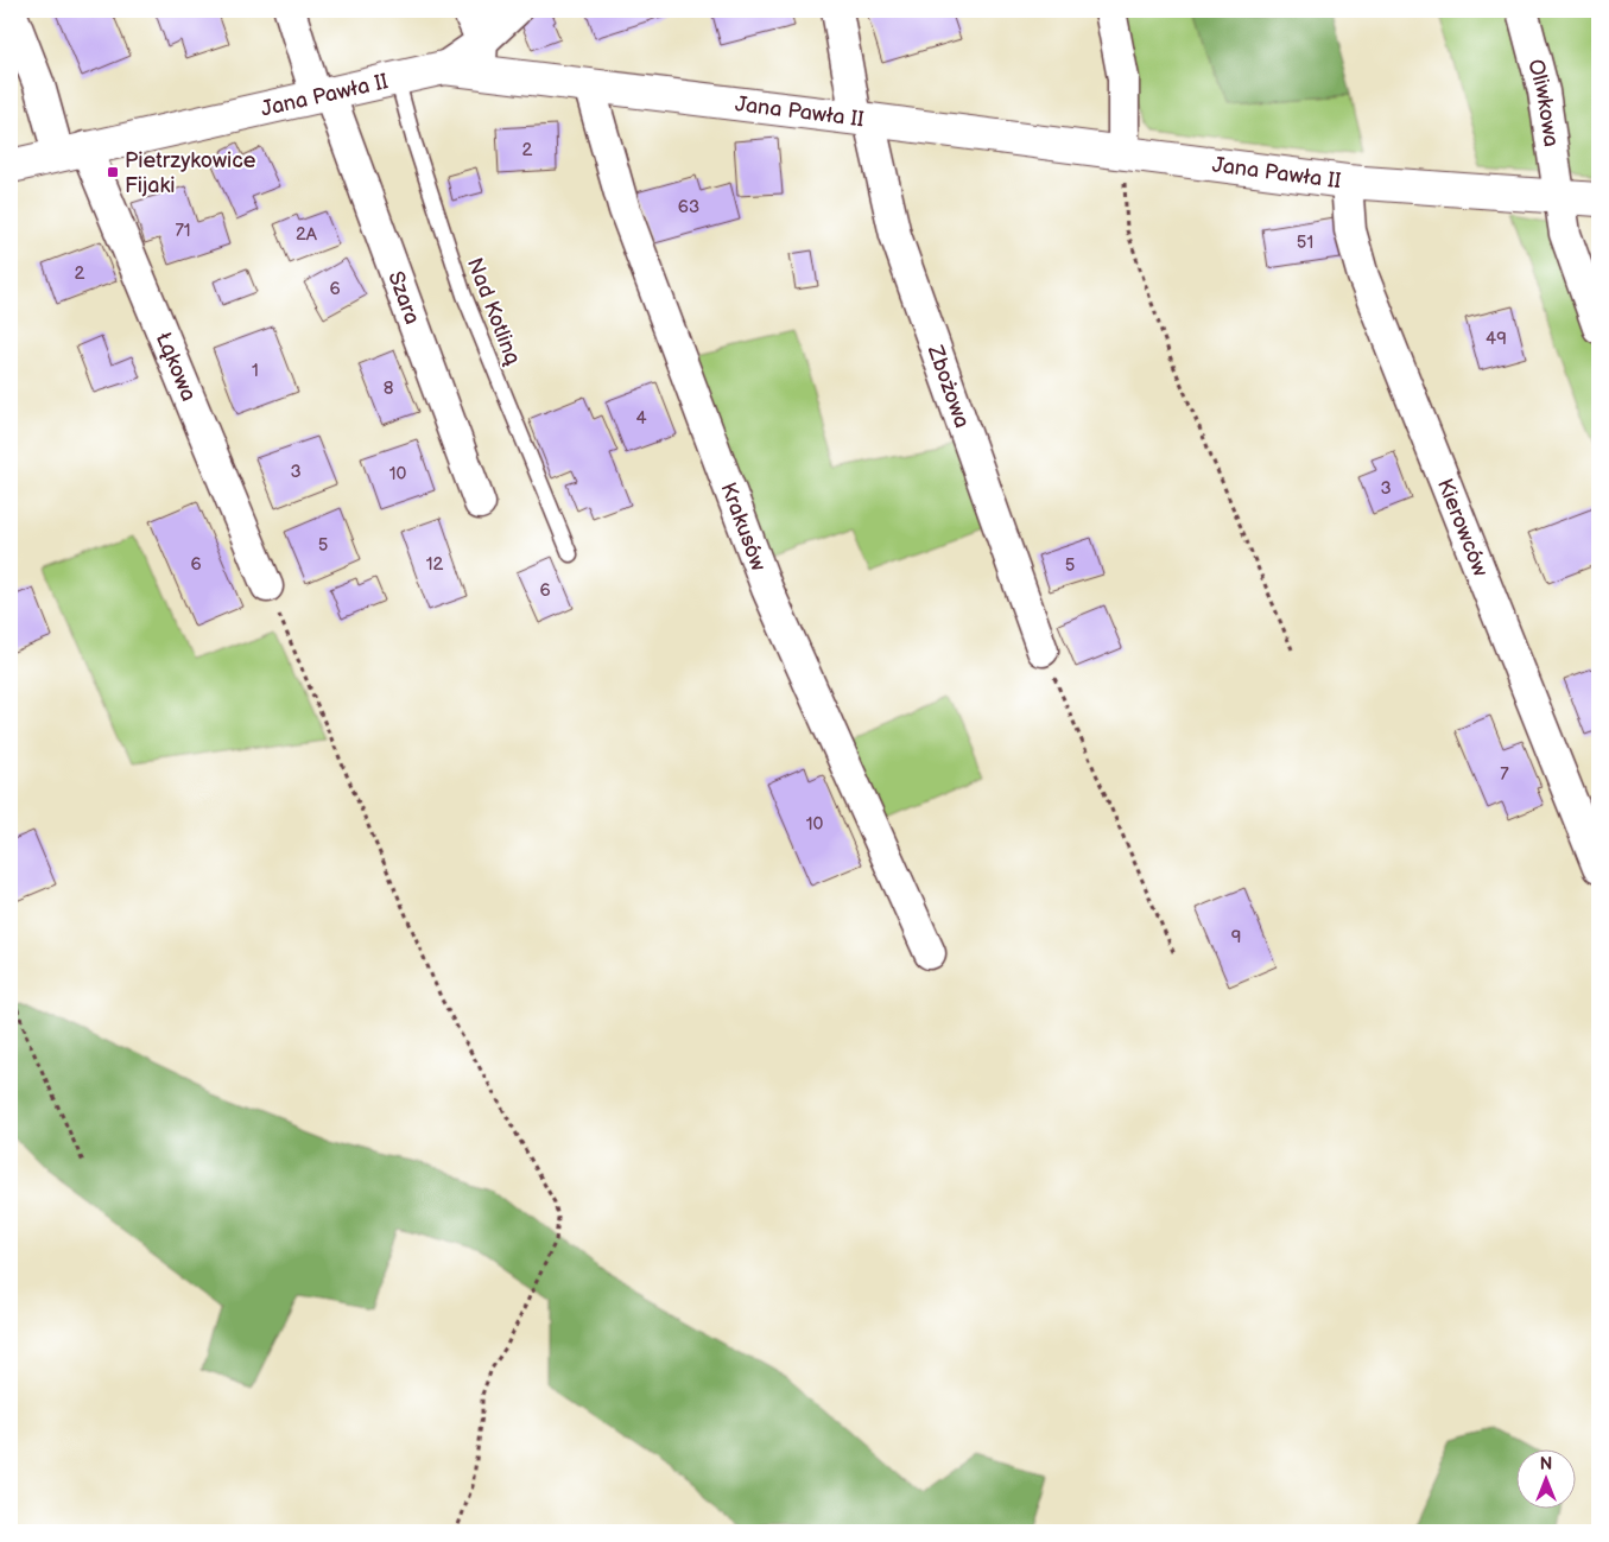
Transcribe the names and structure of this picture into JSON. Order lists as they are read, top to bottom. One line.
{"streets":{"street":["Jana Pawła II","Oliwkowa","Szara","Łąkowa","Zbożowa","Krakusów","Kierowców"],"lane":["Nad Kotliną"]},"crossings":[["Jana Pawła II","Oliwkowa"],["Jana Pawła II","Szara"],["Jana Pawła II","Nad Kotliną"],["Jana Pawła II","Łąkowa"],["Jana Pawła II","Zbożowa"],["Jana Pawła II","Krakusów"],["Jana Pawła II","Kierowców"]],"places":{"transit":["Pietrzykowice Fijaki"]},"house_numbers":["2","63","71","2A","51","2","6","49","1","8","4","3","10","3","5","6","12","5","6","7","10","9"],"north":"top"}
